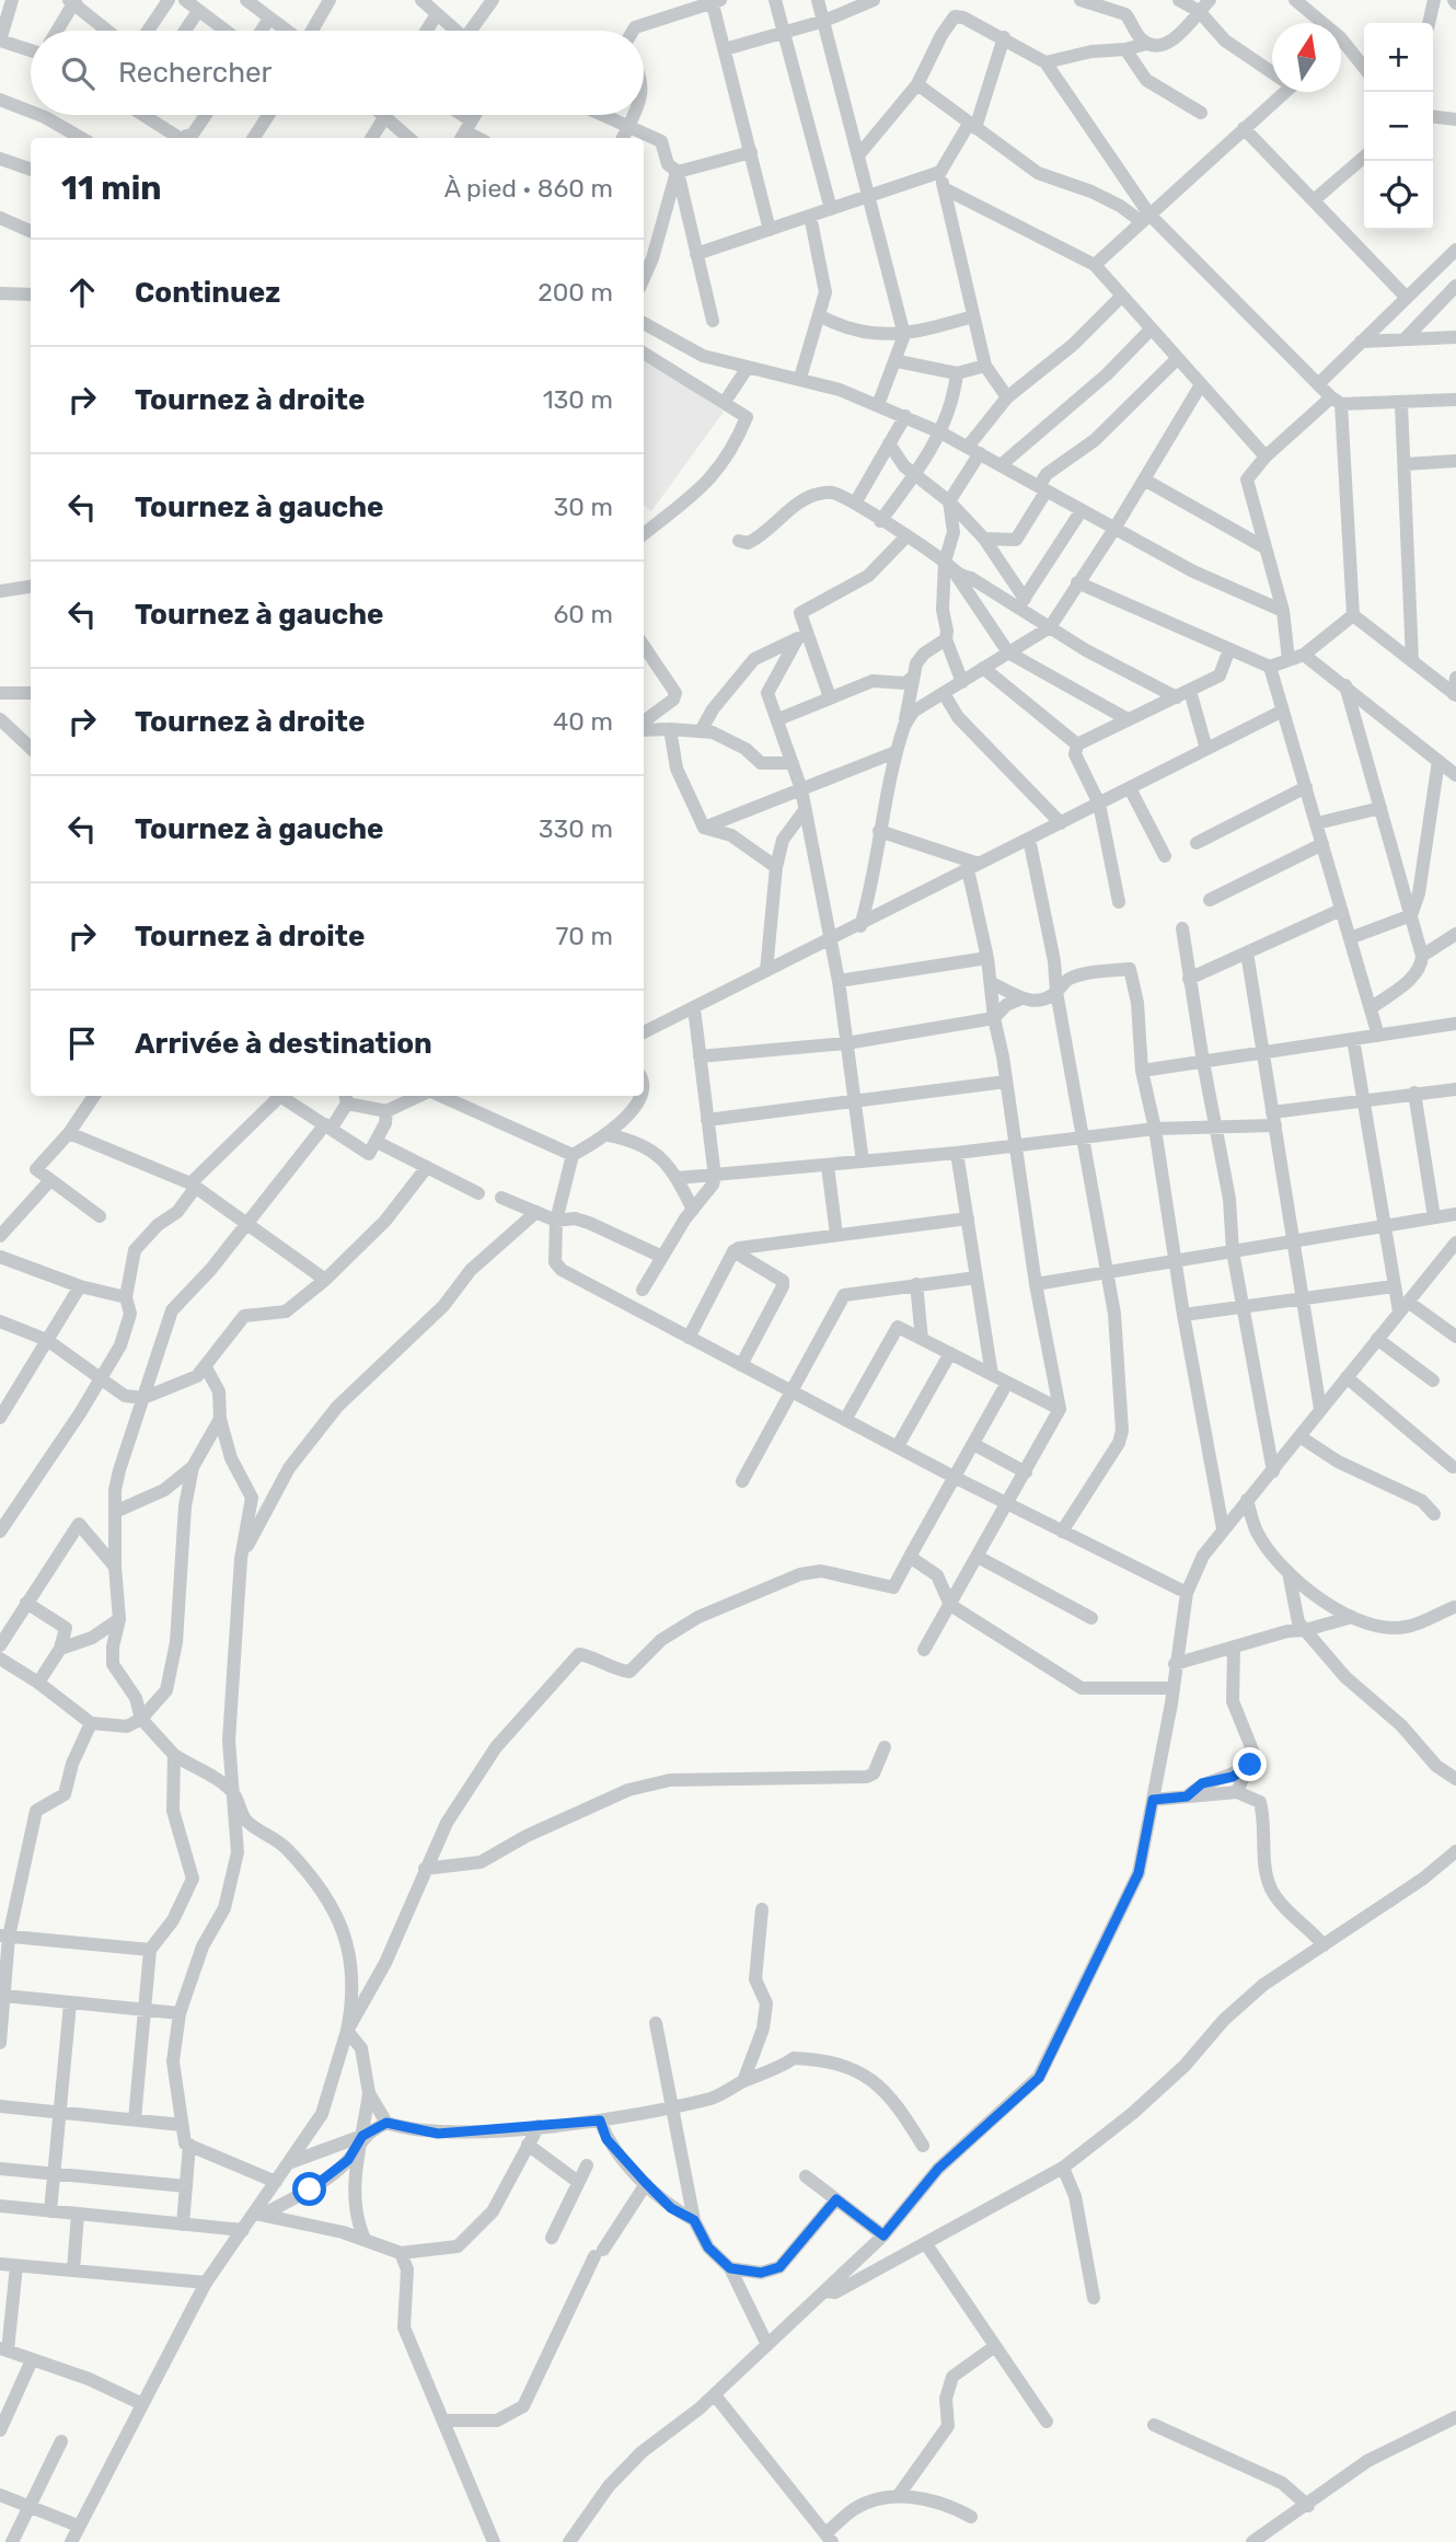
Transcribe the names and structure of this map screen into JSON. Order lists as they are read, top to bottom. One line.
{"north":"top","page":{"map_buttons":["+","−"],"search":"Rechercher","heading":["11 min","À pied · 860 m"],"list":[["Continuez","200 m"],["Tournez à droite","130 m"],["Tournez à gauche","30 m"],["Tournez à gauche","60 m"],["Tournez à droite","40 m"],["Tournez à gauche","330 m"],["Tournez à droite","70 m"],"Arrivée à destination"]}}
